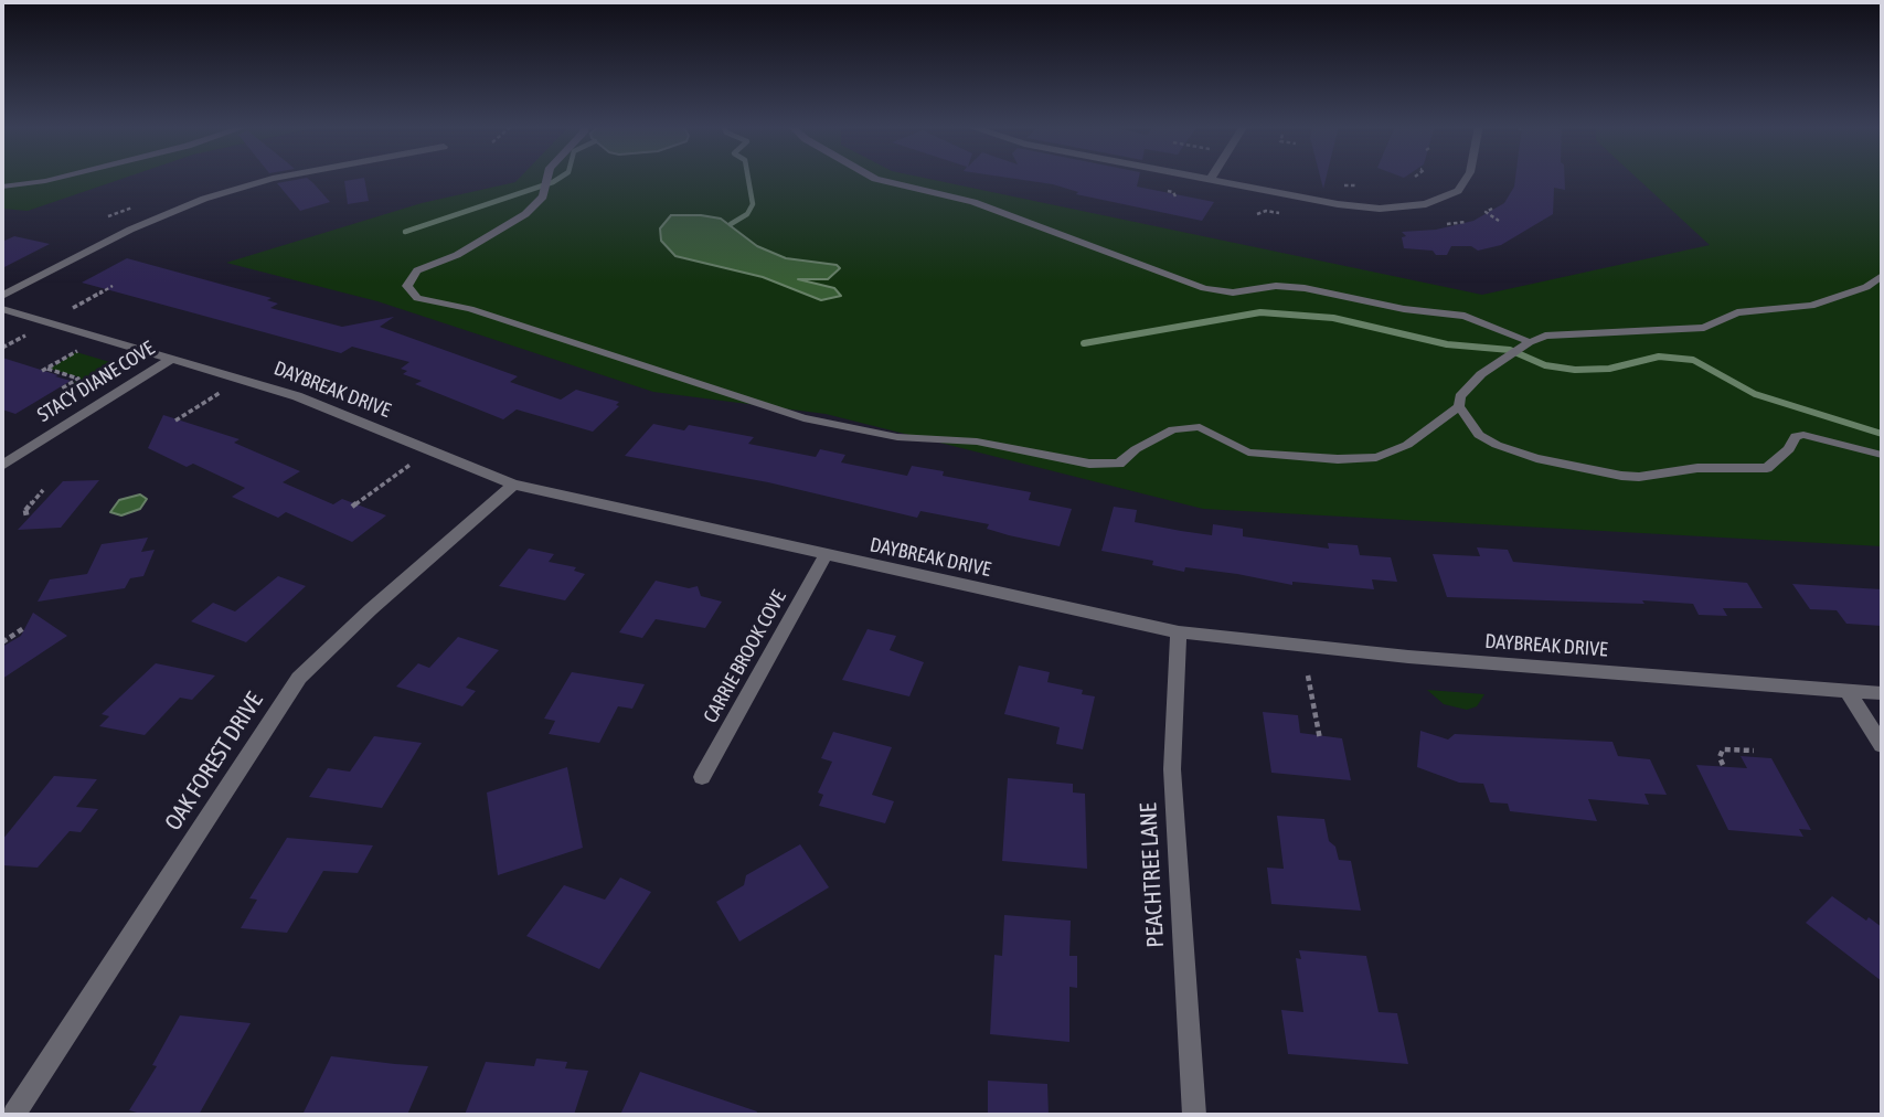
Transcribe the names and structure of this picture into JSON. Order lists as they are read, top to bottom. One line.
{"streets":{"street":["STACY DIANE COVE","DAYBREAK DRIVE","CARRIE BROOK COVE","OAK FOREST DRIVE","PEACHTREE LANE"]},"crossings":[["STACY DIANE COVE","DAYBREAK DRIVE"],["DAYBREAK DRIVE","CARRIE BROOK COVE"],["DAYBREAK DRIVE","OAK FOREST DRIVE"],["DAYBREAK DRIVE","PEACHTREE LANE"]]}
